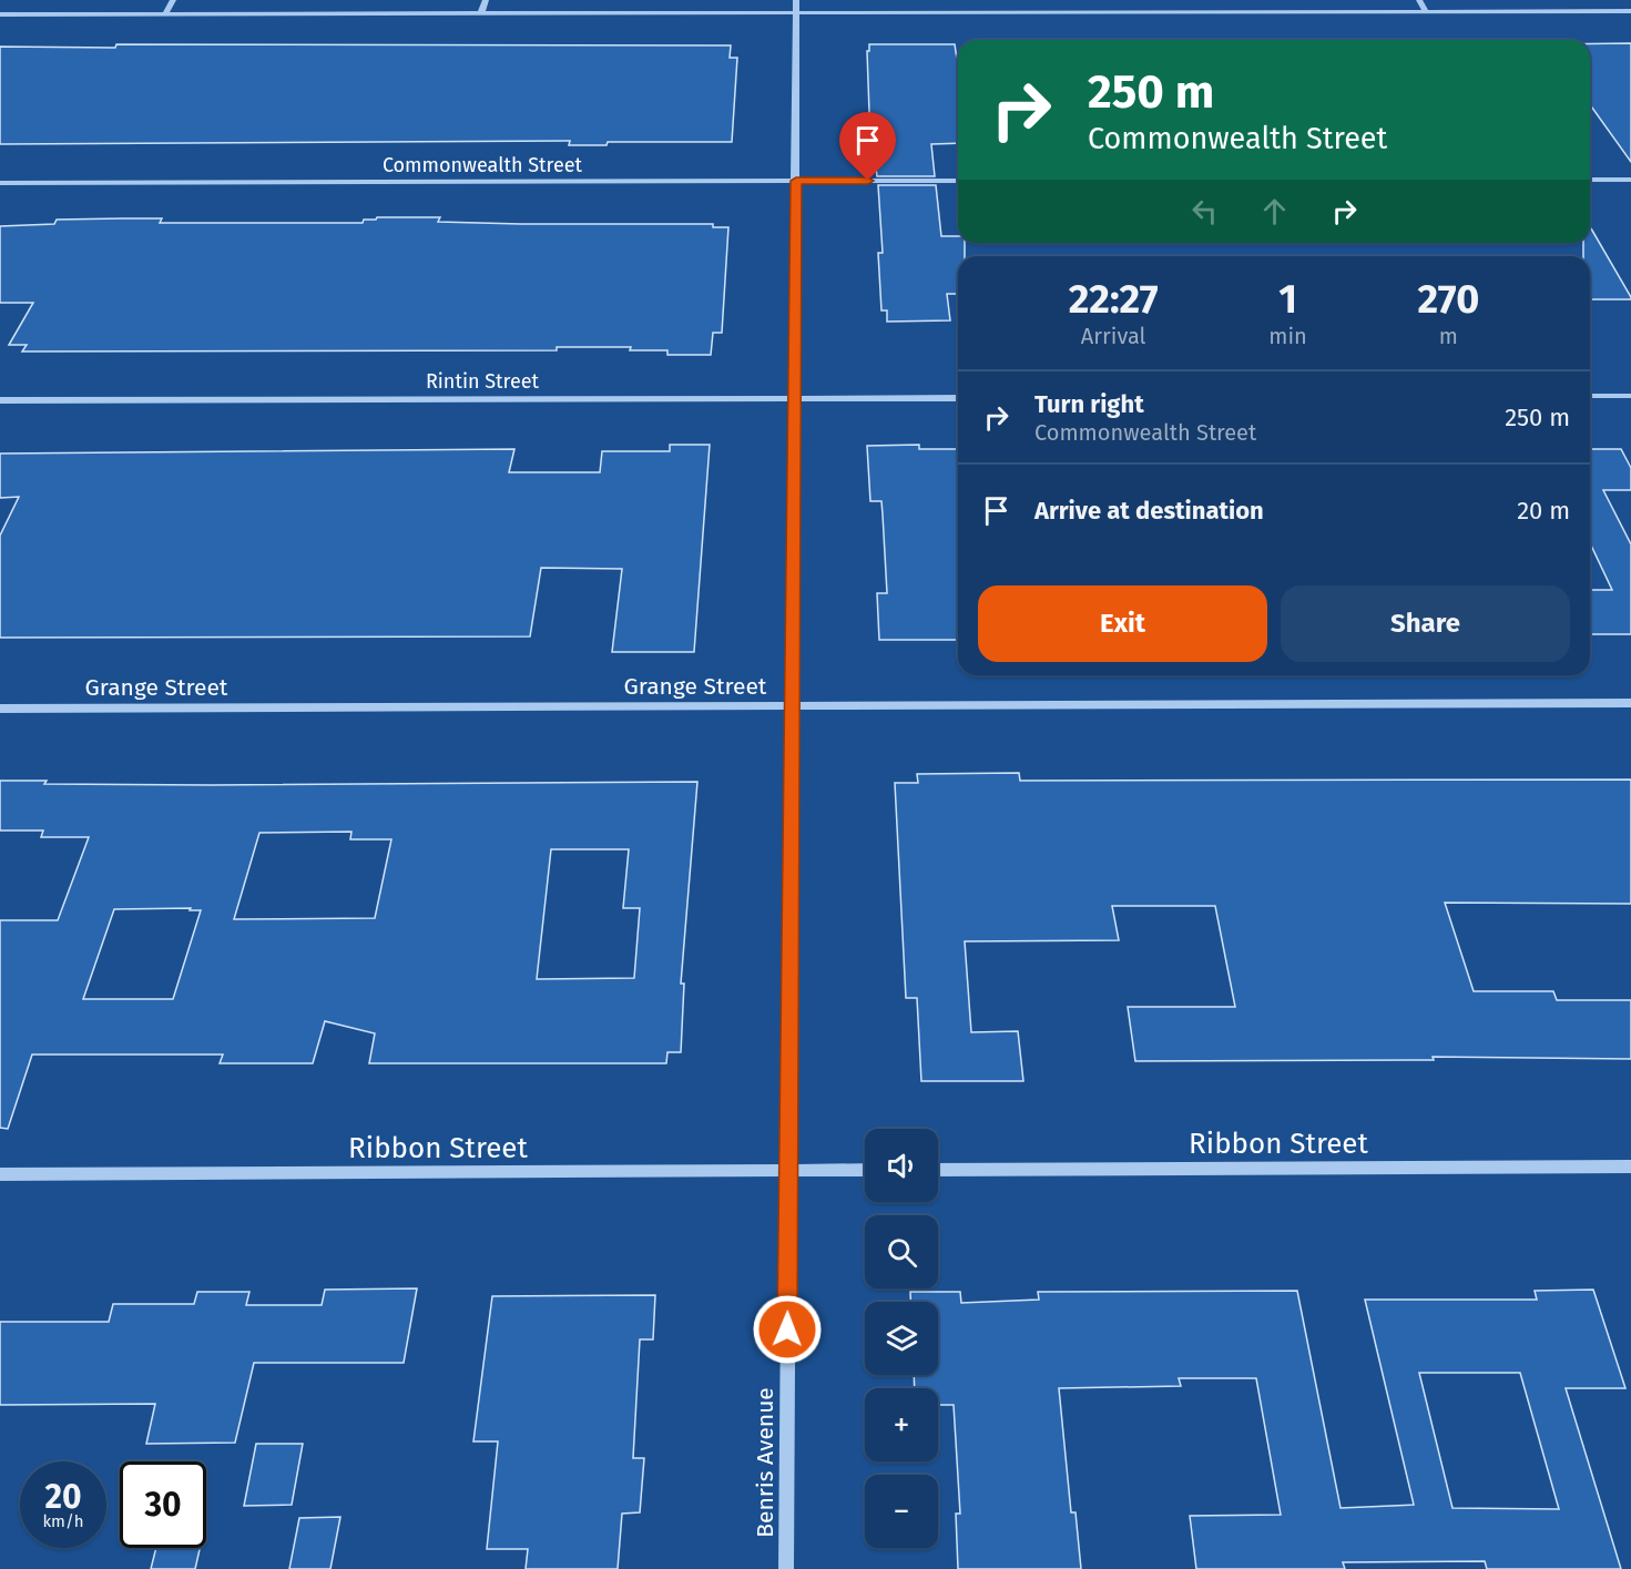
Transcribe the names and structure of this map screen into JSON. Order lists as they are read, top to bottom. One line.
{"streets":{"street":["Commonwealth Street","Rintin Street","Grange Street","Ribbon Street","Benris Avenue"]},"crossings":[["Commonwealth Street","Benris Avenue"],["Rintin Street","Benris Avenue"],["Grange Street","Benris Avenue"],["Ribbon Street","Benris Avenue"]],"page":{"turn":["250 m","Commonwealth Street"],"eta":["22:27","Arrival","1","min","270","m"],"list":[{"name":"Turn right","note":"Commonwealth Street","value":"250 m"},{"name":"Arrive at destination","value":"20 m"}],"buttons":["Exit","Share"],"map_buttons":["+","−"],"speed":"20 km/h","limit":"30"}}
